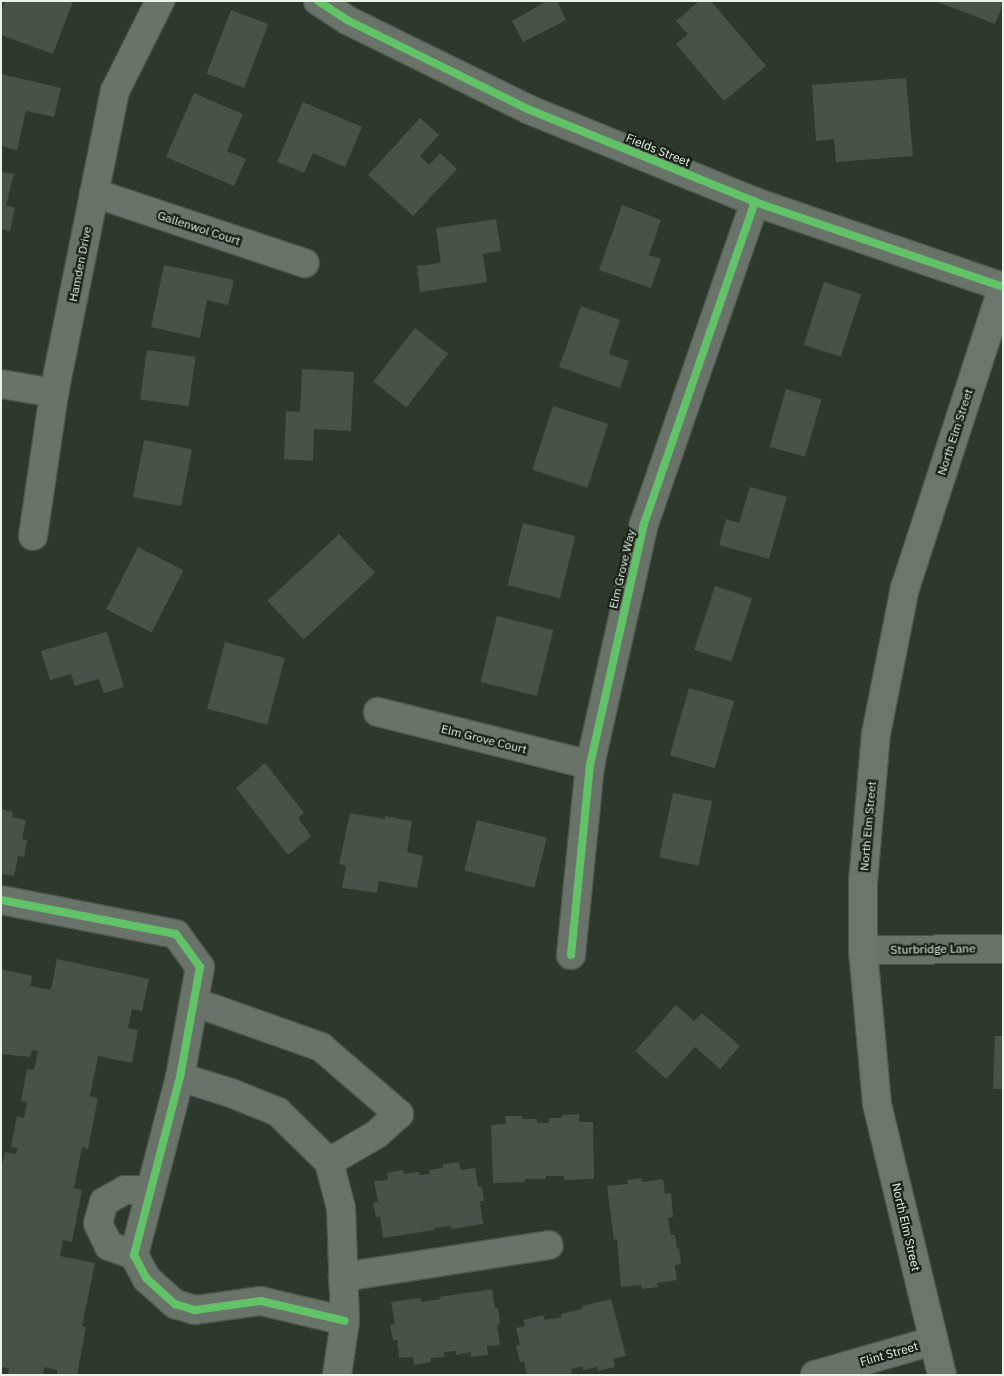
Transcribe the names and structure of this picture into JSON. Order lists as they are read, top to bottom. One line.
{"streets":{"main road":["North Elm Street"],"street":["Fields Street","Gallenwol Court","Hamden Drive","Elm Grove Way","Elm Grove Court","Sturbridge Lane","Flint Street"]},"crossings":[["Fields Street","North Elm Street"],["Fields Street","Elm Grove Way"],["Gallenwol Court","Hamden Drive"],["North Elm Street","Sturbridge Lane"],["North Elm Street","Flint Street"],["Elm Grove Way","Elm Grove Court"]]}
